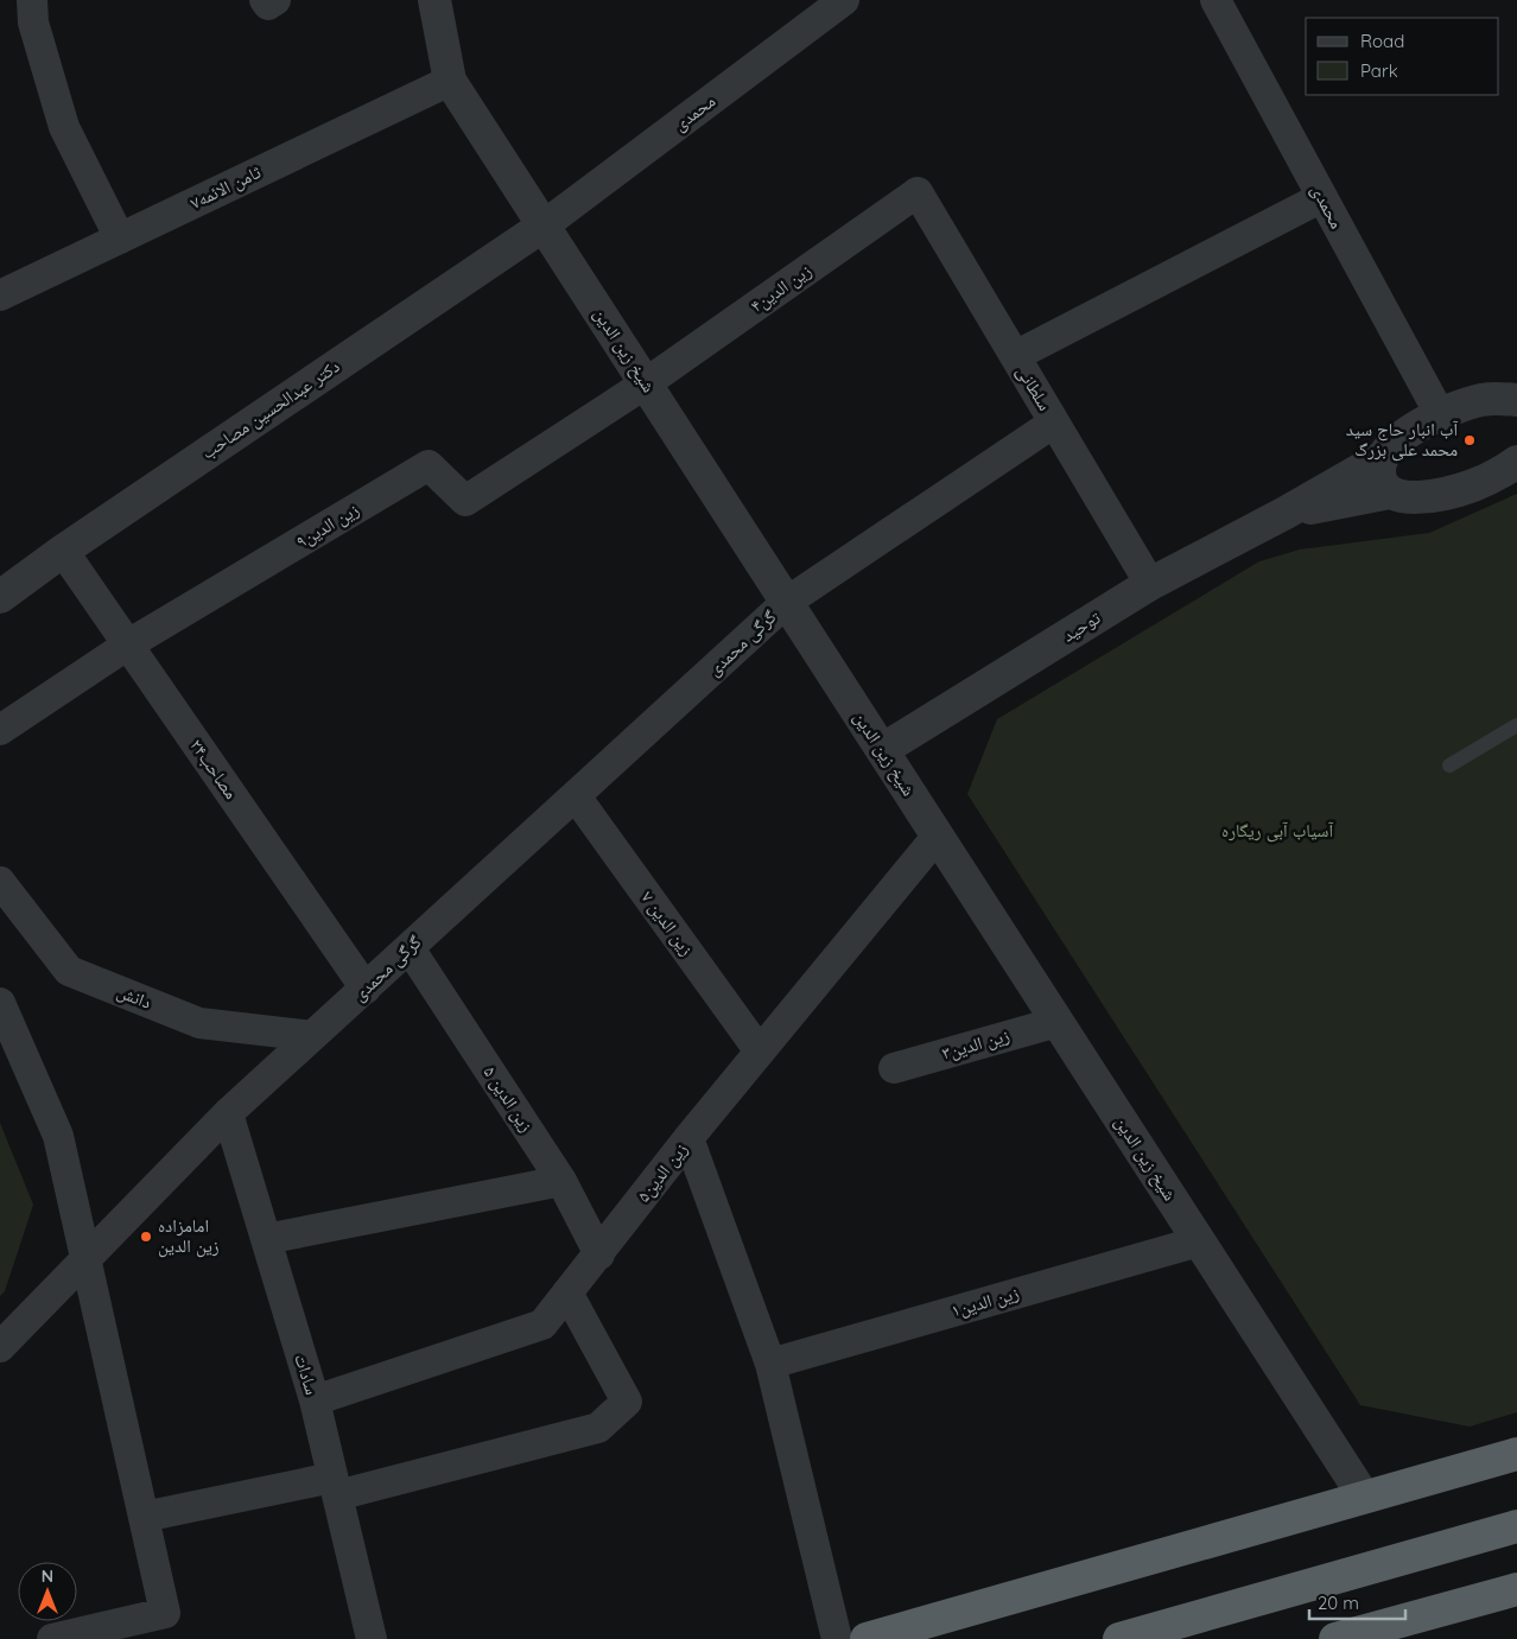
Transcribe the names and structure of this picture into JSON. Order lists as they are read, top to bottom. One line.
{"streets":{"street":["محمدی","ثامن الا‌ئمه۷","زین الدین۴","شیخ زین الدین","سلطانی","دکتر عبدالحسین مصاحب","زین الدین۹","توحید","گرگی محمدی","مصاحب۲۴","زین الدین ۷","دانش","زین الدین۳","زین الدین ۵","زین الدین۵","زین الدین۱","سادات"]},"crossings":[["محمدی","شیخ زین الدین"],["محمدی","دکتر عبدالحسین مصاحب"],["محمدی","توحید"],["ثامن الا‌ئمه۷","شیخ زین الدین"],["زین الدین۴","شیخ زین الدین"],["زین الدین۴","سلطانی"],["زین الدین۴","زین الدین۹"],["شیخ زین الدین","دکتر عبدالحسین مصاحب"],["شیخ زین الدین","زین الدین۹"],["شیخ زین الدین","توحید"],["شیخ زین الدین","گرگی محمدی"],["شیخ زین الدین","زین الدین۳"],["شیخ زین الدین","زین الدین۵"],["شیخ زین الدین","زین الدین۱"],["سلطانی","توحید"],["سلطانی","گرگی محمدی"],["دکتر عبدالحسین مصاحب","مصاحب۲۴"],["زین الدین۹","مصاحب۲۴"],["گرگی محمدی","مصاحب۲۴"],["گرگی محمدی","زین الدین ۷"],["گرگی محمدی","دانش"],["گرگی محمدی","زین الدین ۵"],["گرگی محمدی","سادات"],["زین الدین ۷","زین الدین۵"],["زین الدین ۵","زین الدین۵"],["زین الدین۵","سادات"]],"parks":["آسیاب آبی ریگاره"],"places":["آب انبار حاج سید محمد علی بزرگ","امامزاده زین الدین"],"legend":["Road","Park"],"scale_bar":"20 m","north":"top"}
